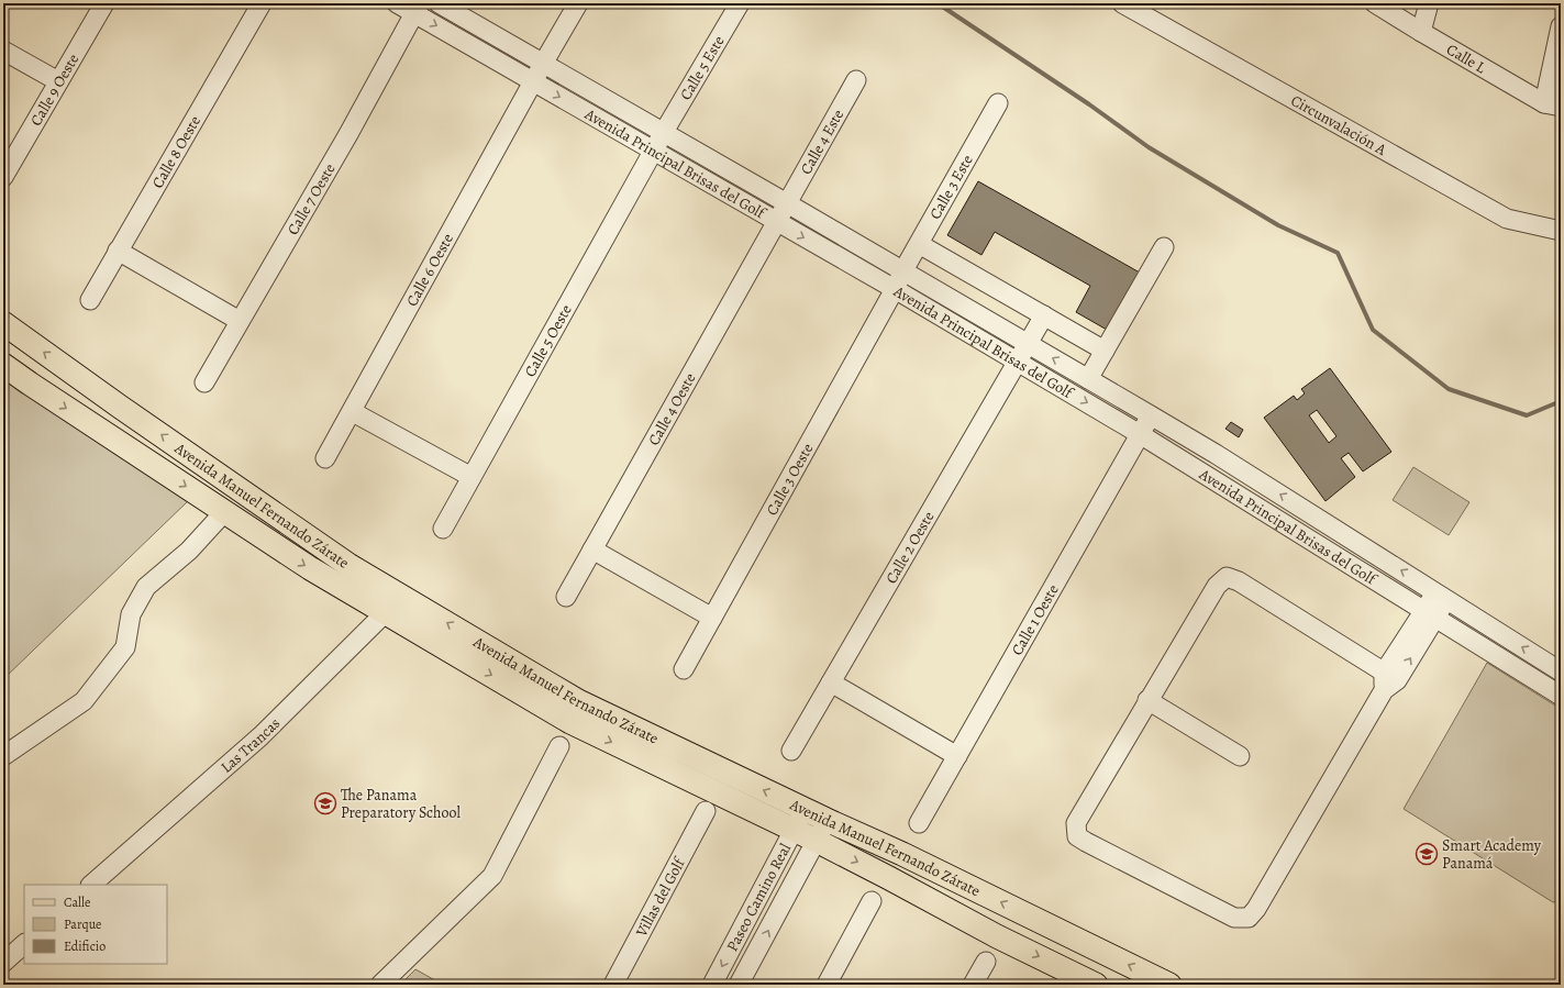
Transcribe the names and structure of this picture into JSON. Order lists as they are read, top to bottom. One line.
{"streets":{"main road":["Avenida Manuel Fernando Zárate"],"street":["Calle L","Calle 5 Este","Calle 9 Oeste","Circunvalación A","Calle 4 Este","Calle 8 Oeste","Avenida Principal Brisas del Golf","Calle 3 Este","Calle 7 Oeste","Calle 6 Oeste","Calle 5 Oeste","Calle 4 Oeste","Calle 3 Oeste","Calle 2 Oeste","Calle 1 Oeste","Las Trancas","Paseo Camino Real","Villas del Golf"]},"crossings":[["Calle 5 Este","Avenida Principal Brisas del Golf"],["Calle 5 Este","Calle 5 Oeste"],["Calle 4 Este","Avenida Principal Brisas del Golf"],["Calle 4 Este","Calle 4 Oeste"],["Avenida Principal Brisas del Golf","Calle 3 Este"],["Avenida Principal Brisas del Golf","Calle 7 Oeste"],["Avenida Principal Brisas del Golf","Calle 6 Oeste"],["Avenida Principal Brisas del Golf","Calle 5 Oeste"],["Avenida Principal Brisas del Golf","Calle 4 Oeste"],["Avenida Principal Brisas del Golf","Calle 3 Oeste"],["Avenida Principal Brisas del Golf","Calle 2 Oeste"],["Avenida Principal Brisas del Golf","Calle 1 Oeste"],["Calle 3 Este","Calle 3 Oeste"],["Avenida Manuel Fernando Zárate","Las Trancas"],["Avenida Manuel Fernando Zárate","Paseo Camino Real"]],"places":{"school or university":["The Panama Preparatory School","Smart Academy Panamá"]},"legend":["Calle","Parque","Edificio"]}
